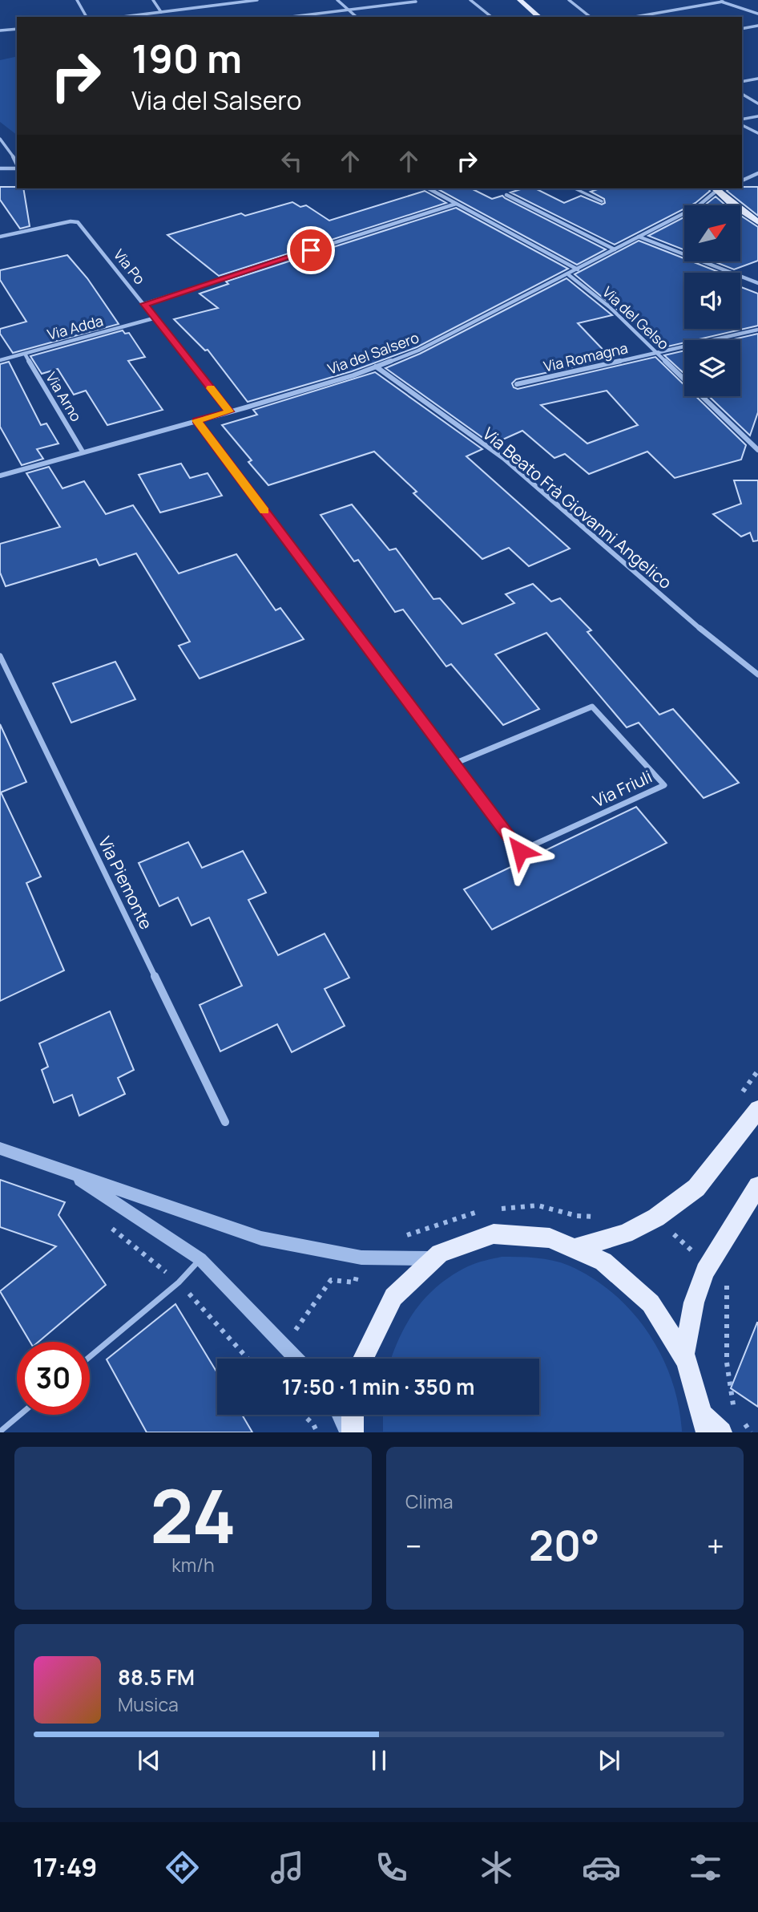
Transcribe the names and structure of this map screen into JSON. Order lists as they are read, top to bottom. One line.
{"streets":{"street":["Via Po","Via del Gelso","Via Adda","Via del Salsero","Via Romagna","Via Arno","Via Beato Frà Giovanni Angelico","Via Friuli","Via Piemonte"]},"crossings":[["Via Po","Via Adda"],["Via Po","Via del Salsero"],["Via del Gelso","Via del Salsero"],["Via del Gelso","Via Romagna"],["Via Adda","Via Arno"],["Via del Salsero","Via Arno"],["Via del Salsero","Via Beato Frà Giovanni Angelico"],["Via del Salsero","Via Friuli"]],"north":"top right","page":{"turn":["190 m","Via del Salsero"],"limit":"30","trip":"17:50 · 1 min · 350 m","tile":[["24","km/h"],"Clima"],"heat":["−","20°","+"],"song":["88.5 FM","Musica"],"tabs":"17:49"}}
